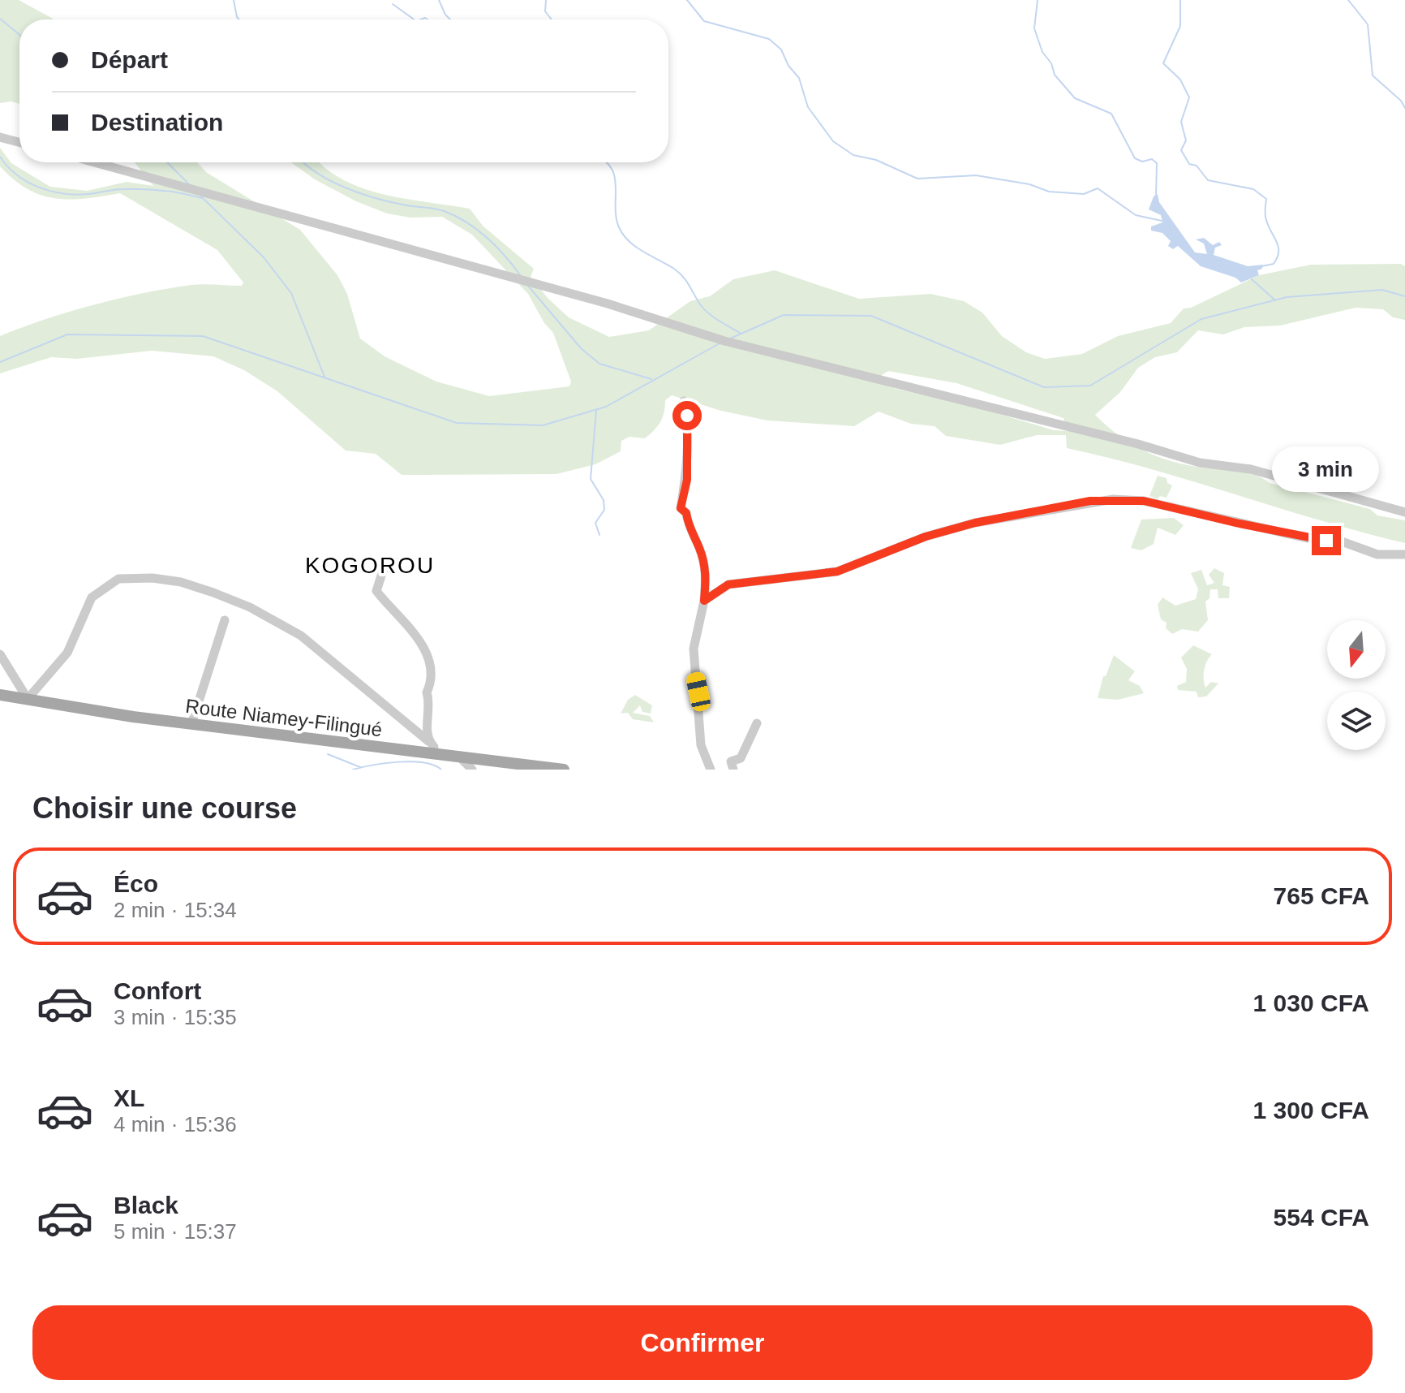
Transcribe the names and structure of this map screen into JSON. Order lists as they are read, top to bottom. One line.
{"streets":{"main road":["Route Niamey-Filingué"]},"districts":["KOGOROU"],"north":"bottom","page":{"banner":["Départ","Destination"],"bubble":"3 min","heading":"Choisir une course","list":[{"name":"Éco","note":"2 min · 15:34","value":"765 CFA"},{"name":"Confort","note":"3 min · 15:35","value":"1 030 CFA"},{"name":"XL","note":"4 min · 15:36","value":"1 300 CFA"},{"name":"Black","note":"5 min · 15:37","value":"554 CFA"}],"buttons":"Confirmer"}}
